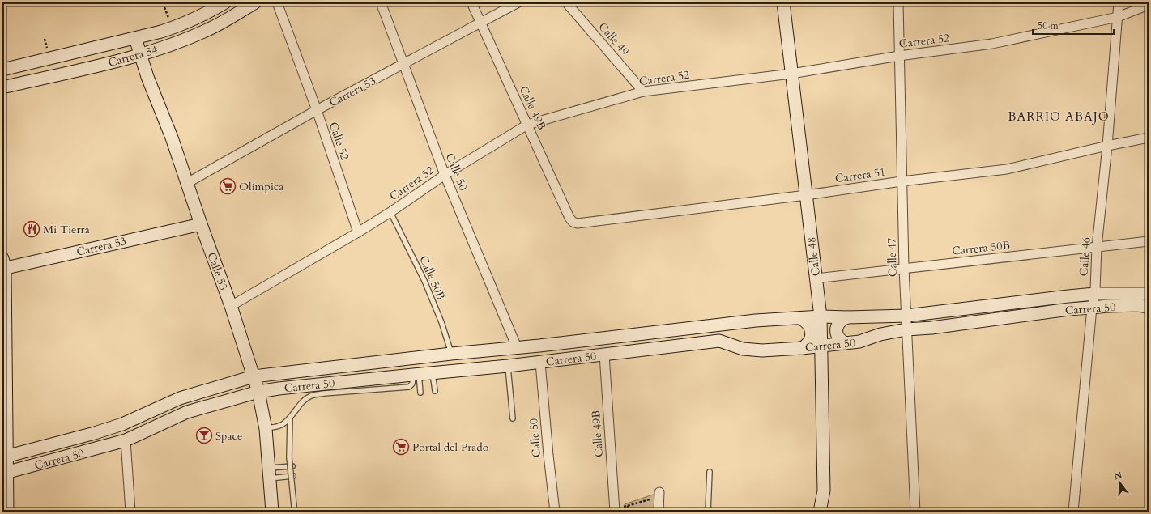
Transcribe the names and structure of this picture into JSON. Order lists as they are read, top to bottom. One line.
{"streets":{"street":["Calle 49","Carrera 52","Carrera 54","Carrera 53","Calle 49B","Calle 52","Calle 50","Carrera 51","Carrera 50B","Calle 48","Calle 46","Calle 47","Calle 53","Carrera 50"],"lane":["Calle 50B"]},"crossings":[["Calle 49","Carrera 52"],["Carrera 52","Calle 49B"],["Carrera 52","Calle 52"],["Carrera 52","Calle 50"],["Carrera 52","Calle 48"],["Carrera 52","Calle 46"],["Carrera 52","Calle 47"],["Carrera 52","Calle 53"],["Carrera 52","Calle 50B"],["Carrera 54","Calle 53"],["Carrera 53","Calle 49B"],["Carrera 53","Calle 52"],["Carrera 53","Calle 50"],["Carrera 53","Calle 53"],["Calle 49B","Carrera 51"],["Calle 49B","Carrera 50"],["Calle 50","Carrera 50"],["Carrera 51","Calle 48"],["Carrera 51","Calle 46"],["Carrera 51","Calle 47"],["Carrera 50B","Calle 48"],["Carrera 50B","Calle 46"],["Carrera 50B","Calle 47"],["Calle 48","Carrera 50"],["Calle 46","Carrera 50"],["Calle 47","Carrera 50"],["Calle 53","Carrera 50"],["Calle 50B","Carrera 50"]],"districts":["BARRIO ABAJO"],"places":{"supermarket":["Olímpica","Portal del Prado"],"restaurant":["Mi Tierra"],"bar":["Space"]},"scale_bar":"50 m","north":"top"}
